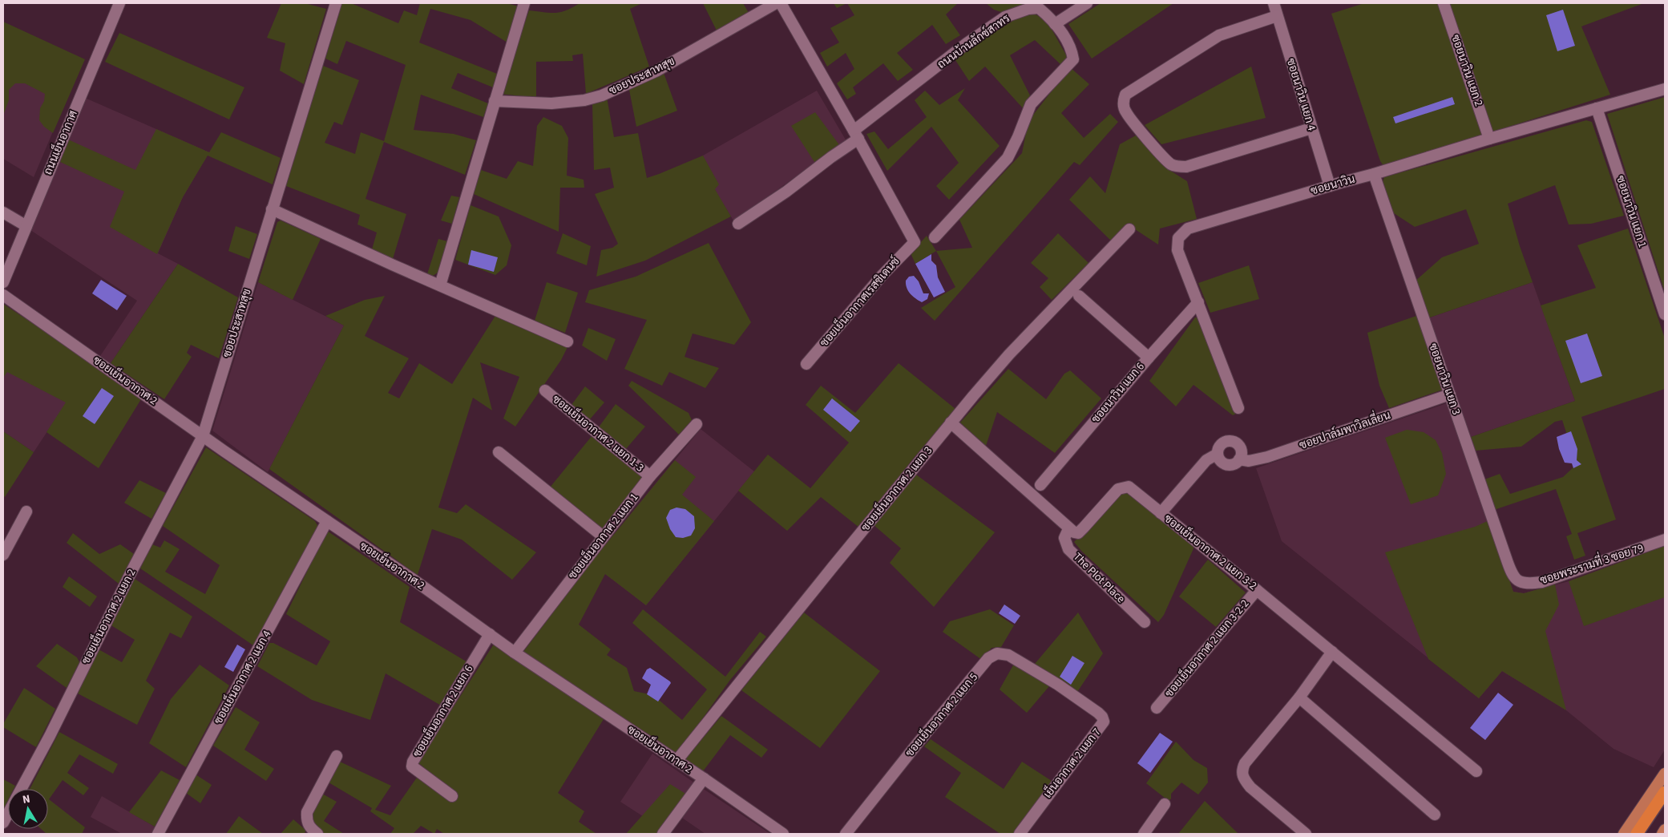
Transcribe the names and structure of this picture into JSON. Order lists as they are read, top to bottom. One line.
{"streets":{"street":["ถนนบ้านลักซ์สาทร","ซอยนาวิน แยก 2","ซอยประสาทสุข","ซอยนาวิน แยก 4","ถนนเย็นอากาศ","ซอยนาวิน","ซอยนาวิน แยก 1","ซอยเย็นอากาศเรสซิเดนซ์","ซอยนาวิน แยก 3","ซอยเย็นอากาศ 2","ซอยนาวิน แยก 6","ซอยปาล์มพาวิลเลี่ยน","ซอยเย็นอากาศ 2 แยก 1-3","ซอยเย็นอากาศ 2 แยก 3","ซอยเย็นอากาศ 2 แยก 1","ซอยเย็นอากาศ 2 แยก 3-2","ซอยพระรามที่ 3 ซอย 79","The Plot Place","ซอยเย็นอากาศ 2 แยก 2","ซอยเย็นอากาศ 2 แยก 3-2-2","ซอยเย็นอากาศ 2 แยก 4","ซอยเย็นอากาศ 2 แยก 6","ซอยเย็นอากาศ 2 แยก 5","เย็นอากาศ 2 แยก 7"]},"crossings":[["ถนนบ้านลักซ์สาทร","ซอยเย็นอากาศเรสซิเดนซ์"],["ซอยนาวิน แยก 2","ซอยนาวิน"],["ซอยประสาทสุข","ซอยเย็นอากาศ 2"],["ซอยประสาทสุข","ซอยเย็นอากาศ 2 แยก 2"],["ซอยนาวิน แยก 4","ซอยนาวิน"],["ซอยนาวิน","ซอยนาวิน แยก 1"],["ซอยนาวิน","ซอยนาวิน แยก 3"],["ซอยนาวิน","ซอยนาวิน แยก 6"],["ซอยนาวิน แยก 3","ซอยปาล์มพาวิลเลี่ยน"],["ซอยนาวิน แยก 3","ซอยพระรามที่ 3 ซอย 79"],["ซอยเย็นอากาศ 2","ซอยเย็นอากาศ 2 แยก 3"],["ซอยเย็นอากาศ 2","ซอยเย็นอากาศ 2 แยก 1"],["ซอยเย็นอากาศ 2","ซอยเย็นอากาศ 2 แยก 2"],["ซอยเย็นอากาศ 2","ซอยเย็นอากาศ 2 แยก 4"],["ซอยเย็นอากาศ 2","ซอยเย็นอากาศ 2 แยก 6"],["ซอยเย็นอากาศ 2 แยก 1-3","ซอยเย็นอากาศ 2 แยก 1"],["ซอยเย็นอากาศ 2 แยก 3-2","The Plot Place"],["ซอยเย็นอากาศ 2 แยก 3-2","ซอยเย็นอากาศ 2 แยก 3-2-2"],["ซอยเย็นอากาศ 2 แยก 5","เย็นอากาศ 2 แยก 7"]],"north":"top"}
